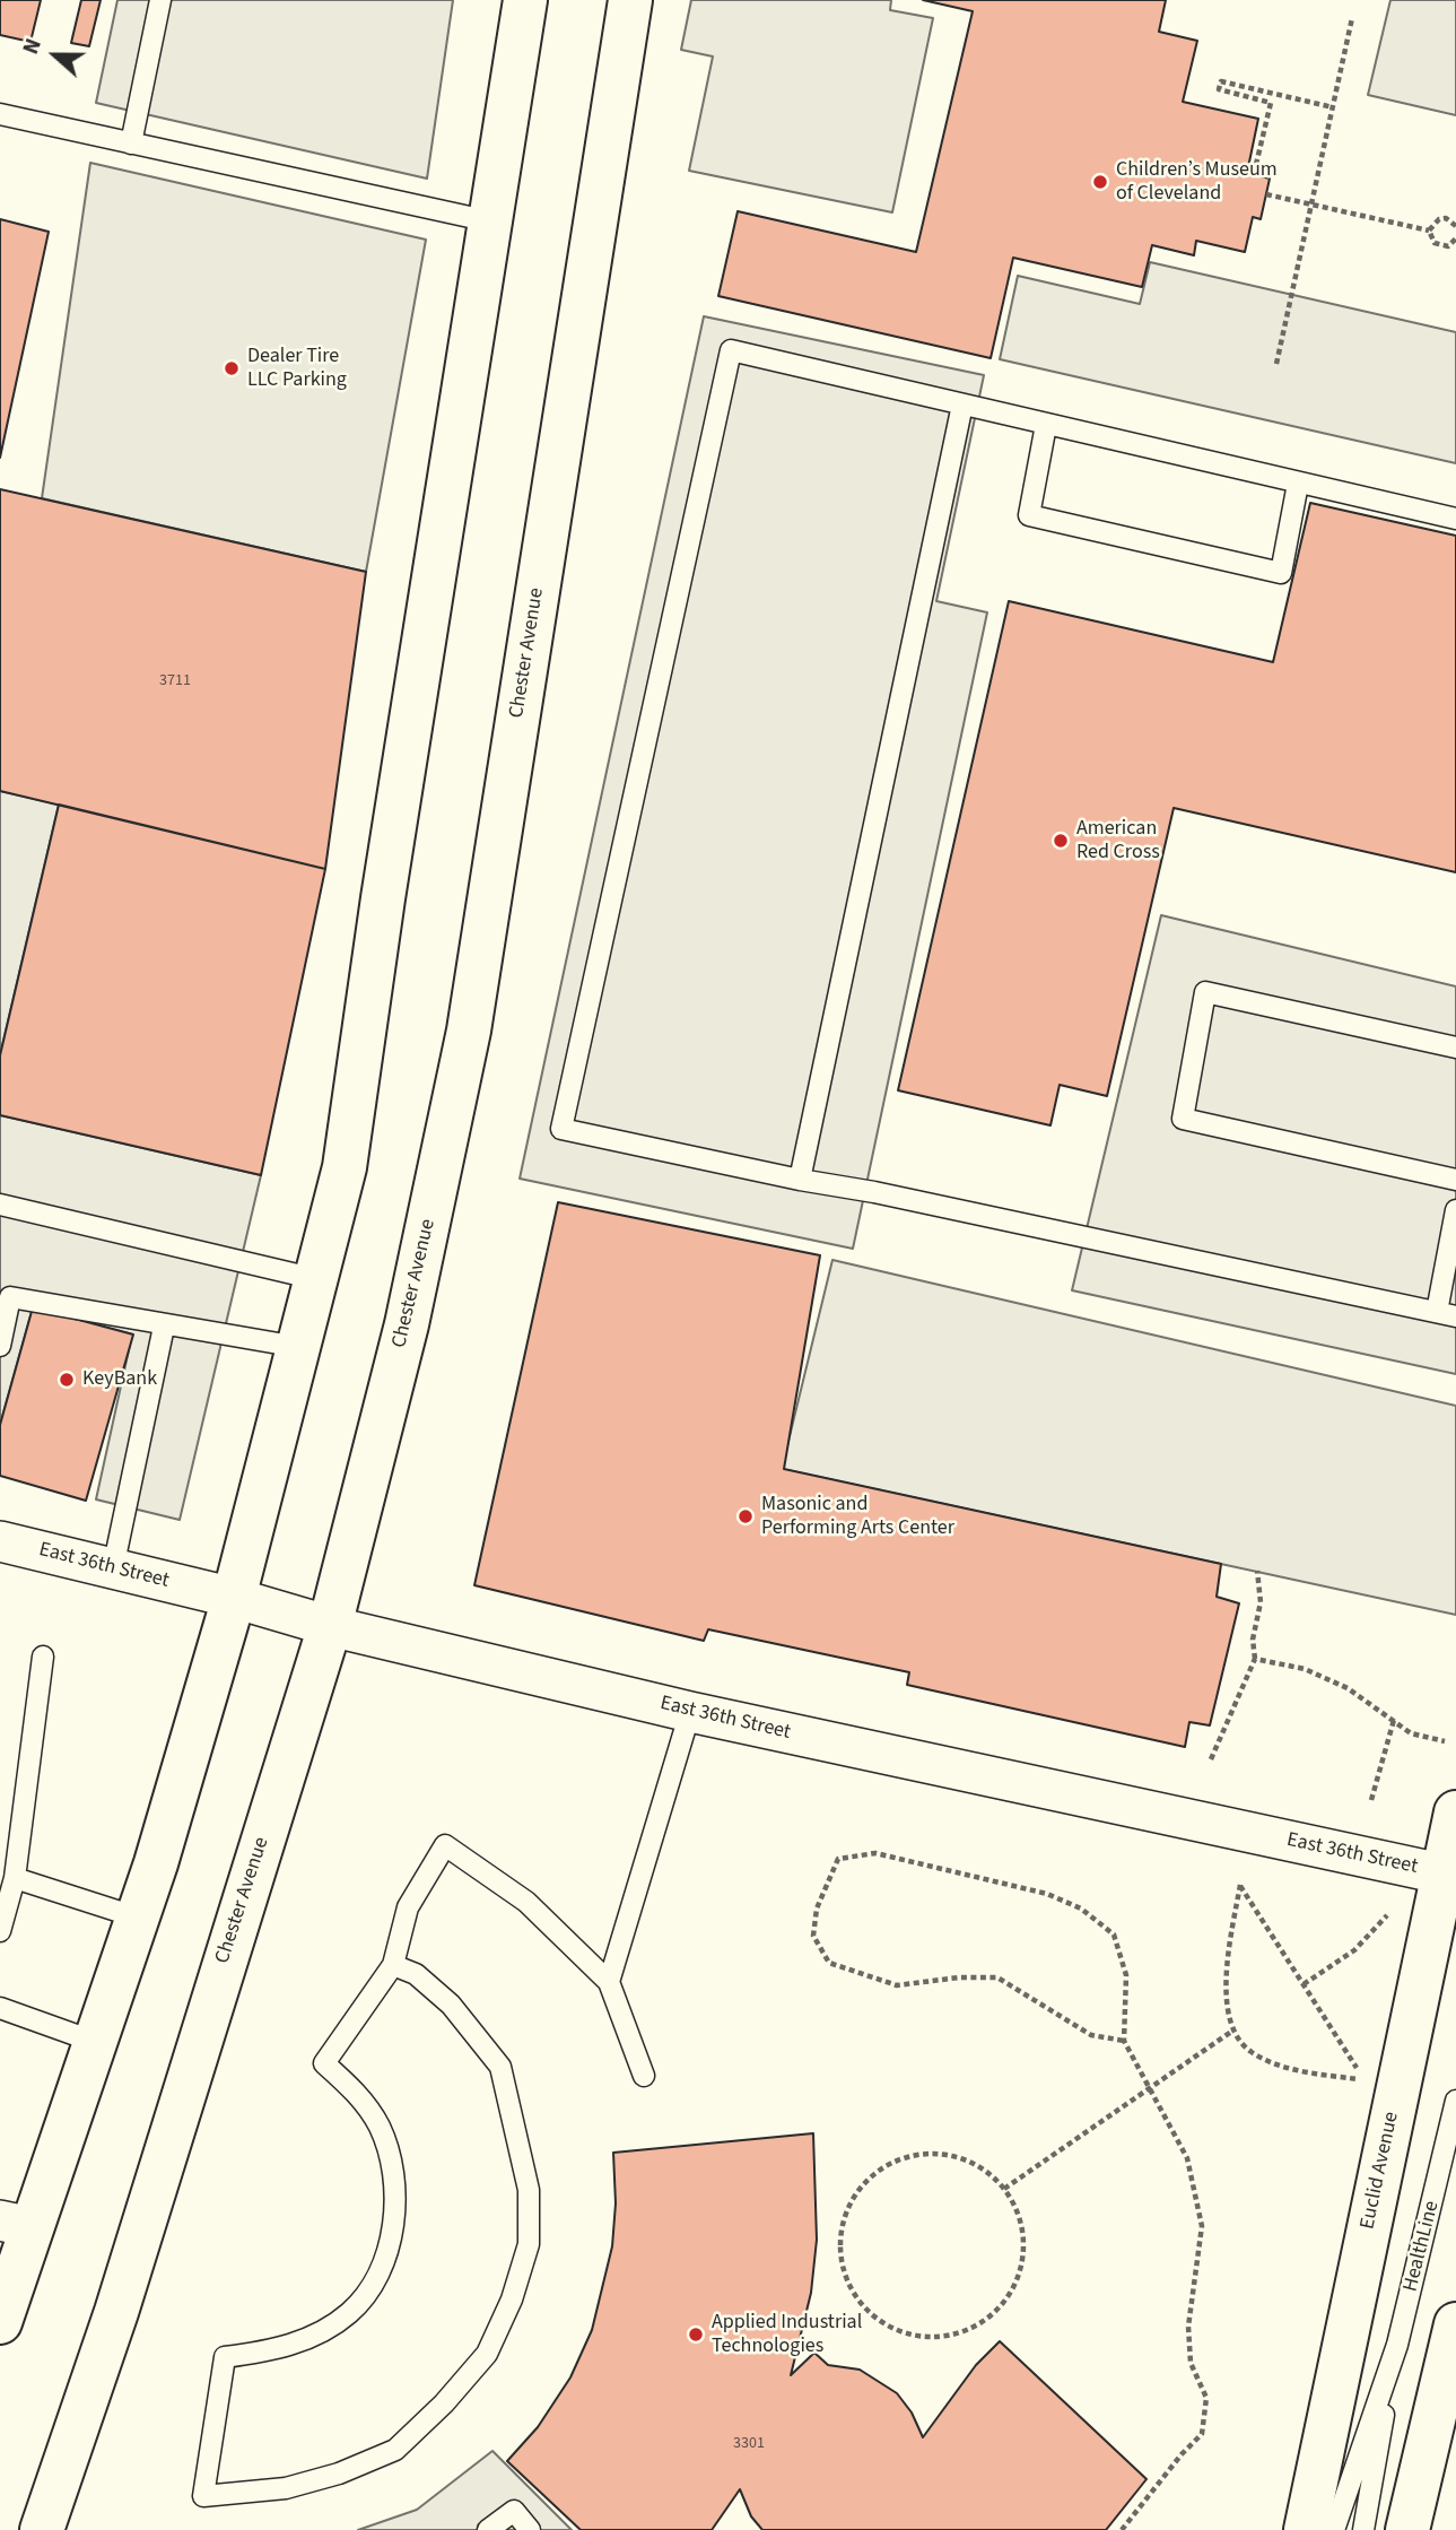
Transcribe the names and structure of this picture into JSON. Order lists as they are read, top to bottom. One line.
{"streets":{"main road":["Chester Avenue","Euclid Avenue"],"street":["East 36th Street"],"lane":["HealthLine"]},"crossings":[["Chester Avenue","East 36th Street"],["East 36th Street","Euclid Avenue"]],"places":["Children’s Museum of Cleveland","Dealer Tire LLC Parking","American Red Cross","KeyBank","Masonic and Performing Arts Center","Applied Industrial Technologies"],"house_numbers":["3711","3301"],"north":"left"}
